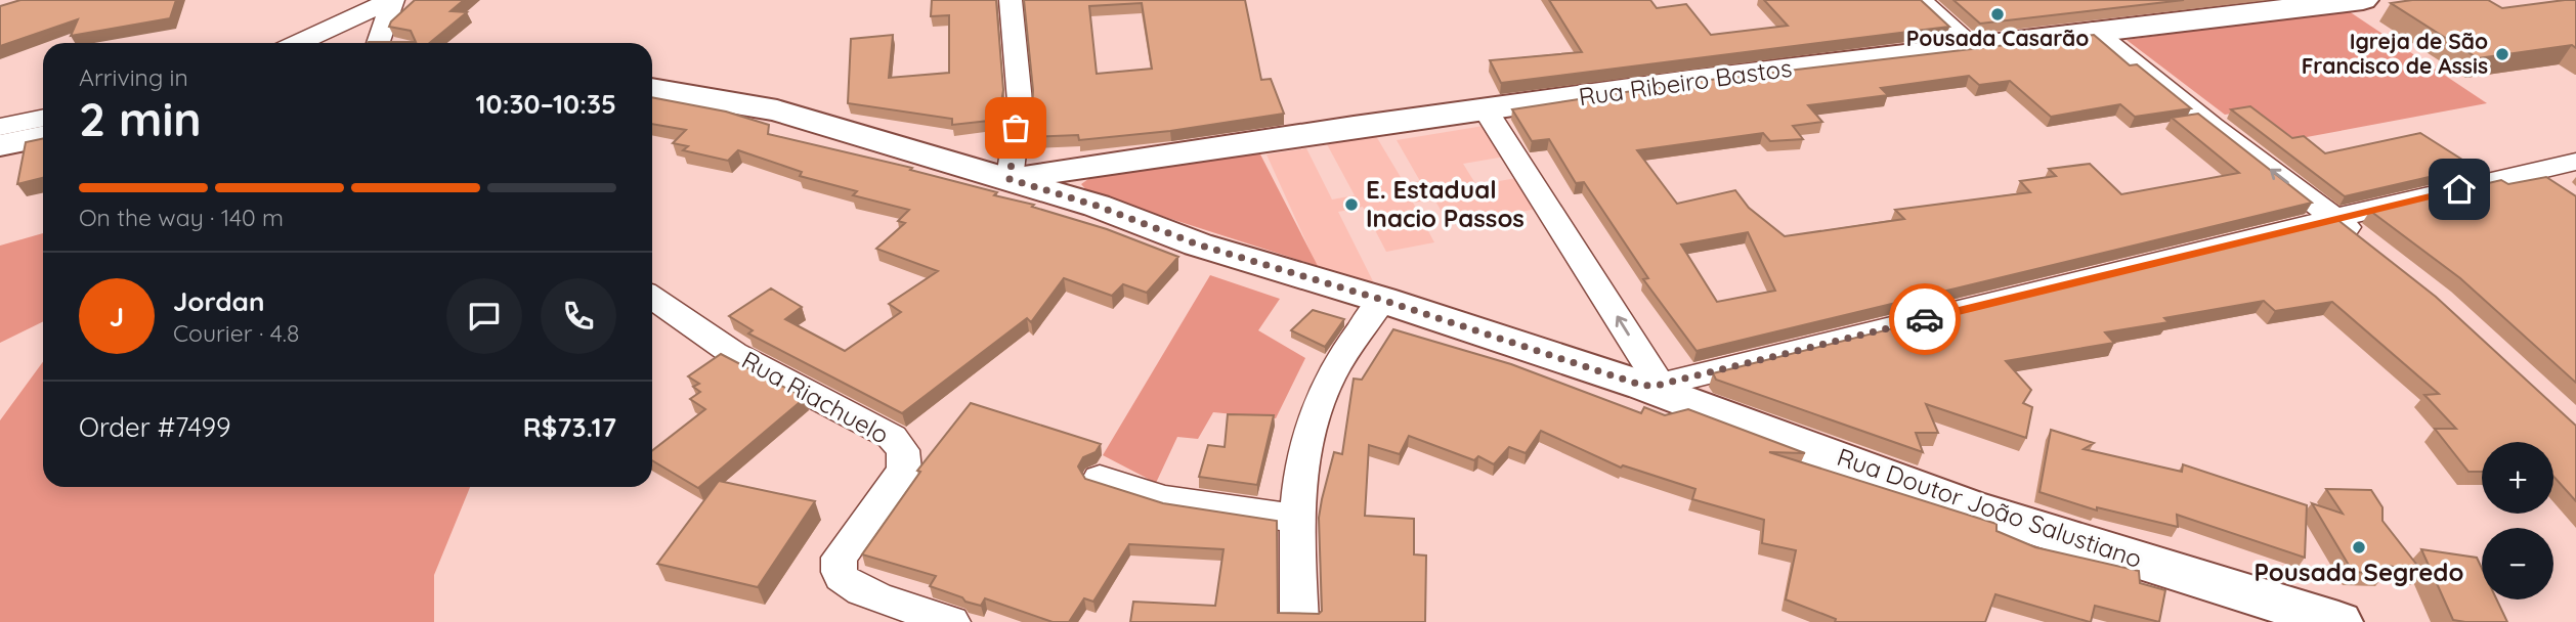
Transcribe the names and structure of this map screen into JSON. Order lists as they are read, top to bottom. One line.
{"streets":{"main road":["Rua Ribeiro Bastos","Rua Doutor João Salustiano"],"street":["Rua Riachuelo"]},"crossings":[["Rua Ribeiro Bastos","Rua Doutor João Salustiano"]],"places":["Pousada Casarão","Igreja de São Francisco de Assis","E. Estadual Inacio Passos","Pousada Segredo"],"page":{"heading":["2 min","Arriving in","10:30–10:35"],"panel":["Jordan","Courier · 4.8","Order #7499","R$73.17"],"bar":"On the way · 140 m","round":"J","map_buttons":["+","−"]}}
